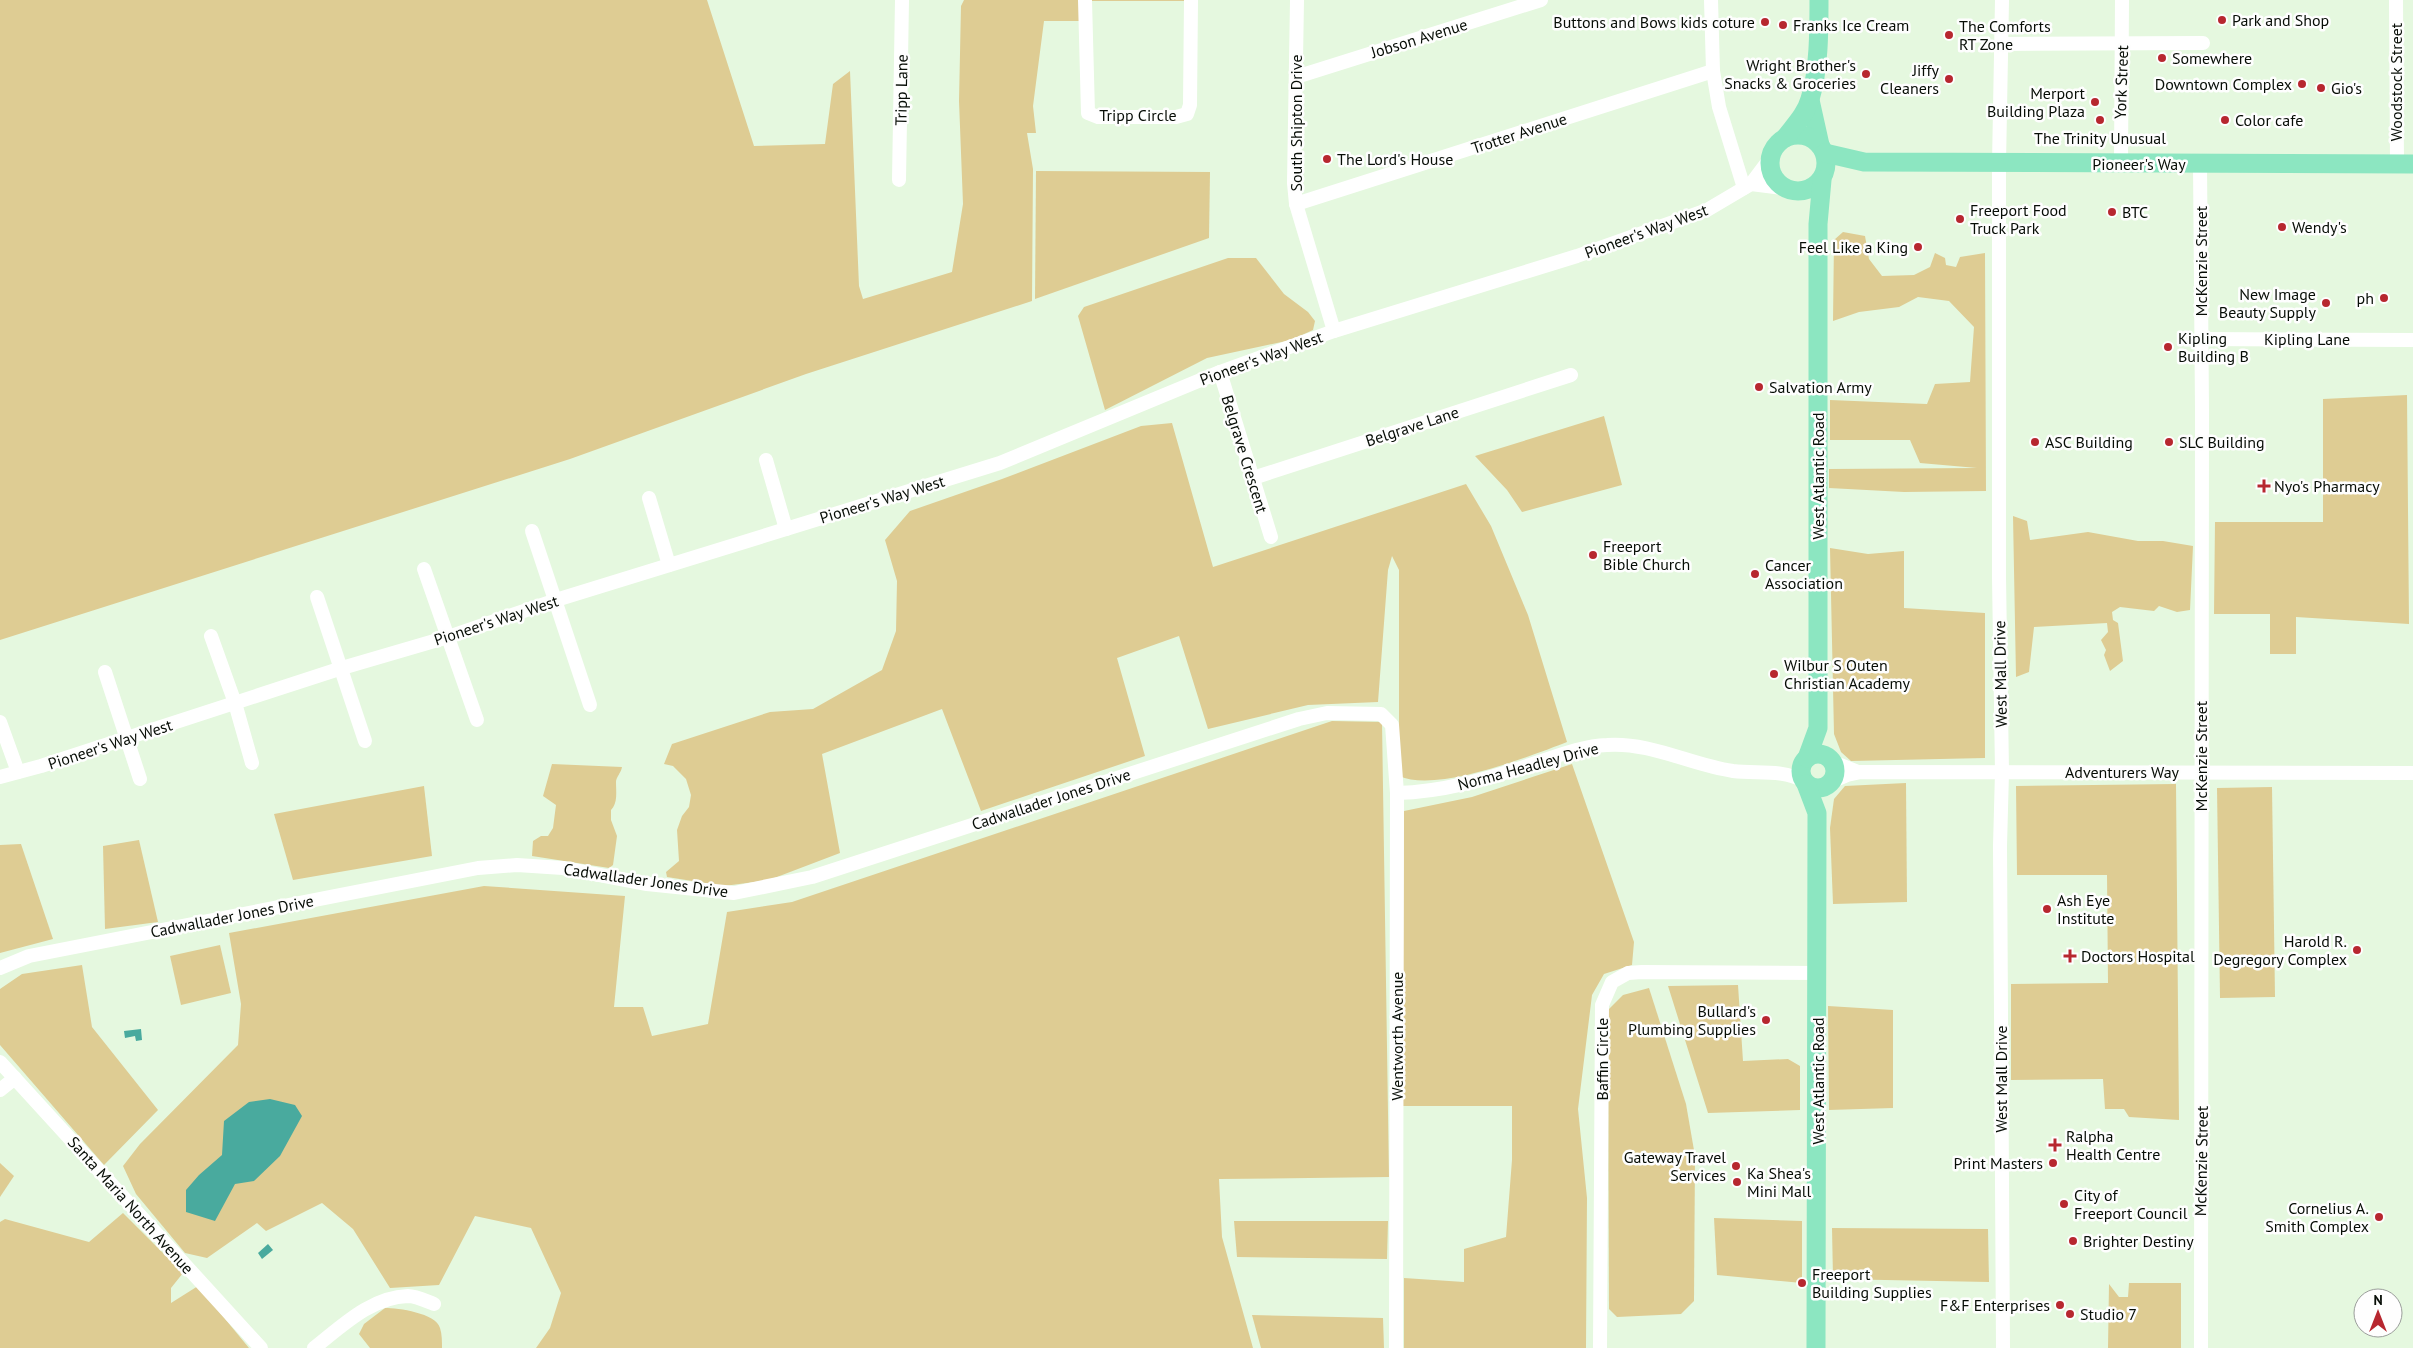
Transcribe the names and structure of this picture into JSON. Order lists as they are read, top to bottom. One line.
{"streets":{"main road":["Pioneer's Way","West Atlantic Road"],"street":["Jobson Avenue","York Street","Woodstock Street","Tripp Lane","Tripp Circle","South Shipton Drive","Trotter Avenue","Pioneer's Way West","McKenzie Street","Kipling Lane","Belgrave Lane","Belgrave Crescent","West Mall Drive","Norma Headley Drive","Adventurers Way","Cadwallader Jones Drive","Wentworth Avenue","Baffin Circle","Santa Maria North Avenue"]},"crossings":[["Jobson Avenue","South Shipton Drive"],["York Street","Pioneer's Way"],["Woodstock Street","Pioneer's Way"],["South Shipton Drive","Trotter Avenue"],["South Shipton Drive","Pioneer's Way West"],["Pioneer's Way","Pioneer's Way West"],["Pioneer's Way","McKenzie Street"],["Pioneer's Way","West Atlantic Road"],["Pioneer's Way","West Mall Drive"],["Pioneer's Way West","Belgrave Crescent"],["Pioneer's Way West","West Atlantic Road"],["McKenzie Street","Kipling Lane"],["McKenzie Street","Adventurers Way"],["Belgrave Lane","Belgrave Crescent"],["West Atlantic Road","Norma Headley Drive"],["West Atlantic Road","Adventurers Way"],["West Atlantic Road","Baffin Circle"],["West Mall Drive","Adventurers Way"],["Norma Headley Drive","Adventurers Way"],["Norma Headley Drive","Wentworth Avenue"],["Cadwallader Jones Drive","Wentworth Avenue"]],"places":{"other":["Park and Shop","Buttons and Bows kids coture","Franks Ice Cream","The Comforts RT Zone","Somewhere","Wright Brother's Snacks & Groceries","Jiffy Cleaners","Downtown Complex","Gio's","Merport Building Plaza","The Trinity Unusual","Color cafe","The Lord's House","BTC","Freeport Food Truck Park","Wendy's","Feel Like a King","ph","New Image Beauty Supply","Kipling Building B","Salvation Army","ASC Building","SLC Building","Freeport Bible Church","Cancer Association","Wilbur S Outen Christian Academy","Ash Eye Institute","Harold R. Degregory Complex","Bullard's Plumbing Supplies","Print Masters","Gateway Travel Services","Ka Shea's Mini Mall","City of Freeport Council","Cornelius A. Smith Complex","Brighter Destiny","Freeport Building Supplies","F&F Enterprises","Studio 7"],"health":["Nyo's Pharmacy","Doctors Hospital","Ralpha Health Centre"]},"north":"top"}
